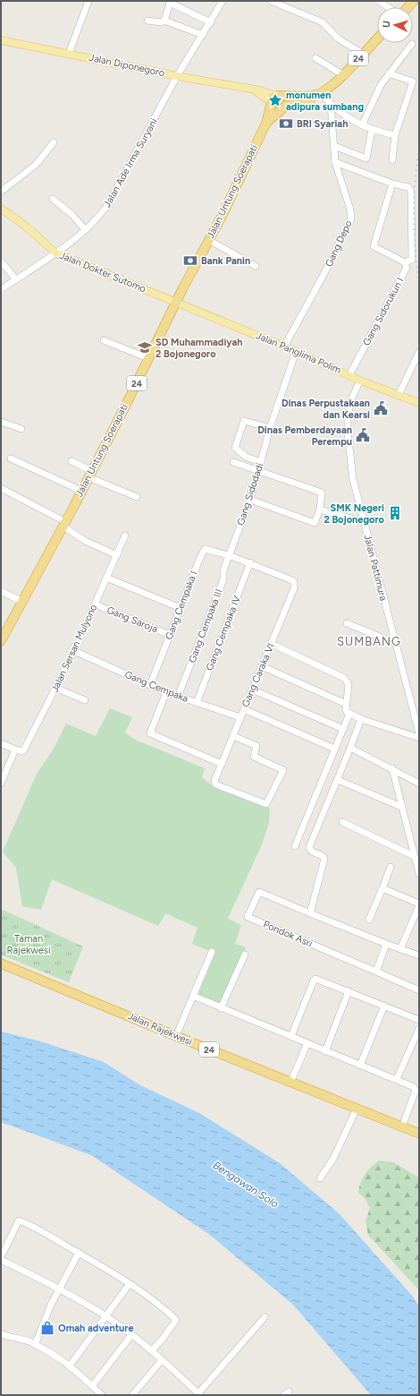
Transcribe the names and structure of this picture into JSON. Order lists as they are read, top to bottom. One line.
{"streets":{"highway":["24","Jalan Untung Soerapati","Jalan Rajekwesi"],"main road":["Jalan Diponegoro","Jalan Dokter Sutomo","Jalan Panglima Polim"],"street":["Jalan Ade Irma Suryani","Gang Depo","Gang Sidorukun I","Gang Sidodadi","Jalan Pattimura","Gang Cempaka I","Gang Saroja","Gang Cempaka III","Gang Cempaka IV","Jalan Sersan Mulyono","Gang Caraka VI","Gang Cempaka","Pondok Asri"]},"crossings":[["24","Jalan Diponegoro"],["24","Jalan Untung Soerapati"],["Jalan Diponegoro","Jalan Ade Irma Suryani"],["Jalan Ade Irma Suryani","Jalan Dokter Sutomo"],["Jalan Untung Soerapati","Jalan Dokter Sutomo"],["Jalan Untung Soerapati","Jalan Panglima Polim"],["Gang Depo","Jalan Panglima Polim"],["Jalan Dokter Sutomo","Jalan Panglima Polim"],["Gang Sidorukun I","Jalan Panglima Polim"],["Jalan Panglima Polim","Gang Sidodadi"],["Jalan Panglima Polim","Jalan Pattimura"],["Gang Sidodadi","Gang Cempaka I"],["Gang Sidodadi","Gang Cempaka III"],["Gang Sidodadi","Gang Caraka VI"],["Gang Cempaka I","Gang Saroja"],["Gang Cempaka I","Gang Cempaka III"],["Gang Cempaka I","Gang Caraka VI"],["Gang Cempaka I","Gang Cempaka"],["Gang Saroja","Jalan Sersan Mulyono"],["Gang Cempaka III","Gang Caraka VI"],["Gang Cempaka III","Gang Cempaka"],["Gang Cempaka IV","Gang Caraka VI"],["Gang Cempaka IV","Gang Cempaka"],["Jalan Sersan Mulyono","Gang Cempaka"],["Gang Caraka VI","Gang Cempaka"]],"districts":["SUMBANG"],"water":["Bengawan Solo"],"parks":["Taman Rajekwesi"],"places":{"place":["monumen adipura sumbang"],"bank":["BRI Syariah","Bank Panin"],"school or university":["SD Muhammadiyah 2 Bojonegoro"],"public building":["Dinas Perpustakaan dan Kearsi","Dinas Pemberdayaan Perempu"],"building":["SMK Negeri 2 Bojonegoro"],"shop":["Omah adventure"]},"north":"left"}
